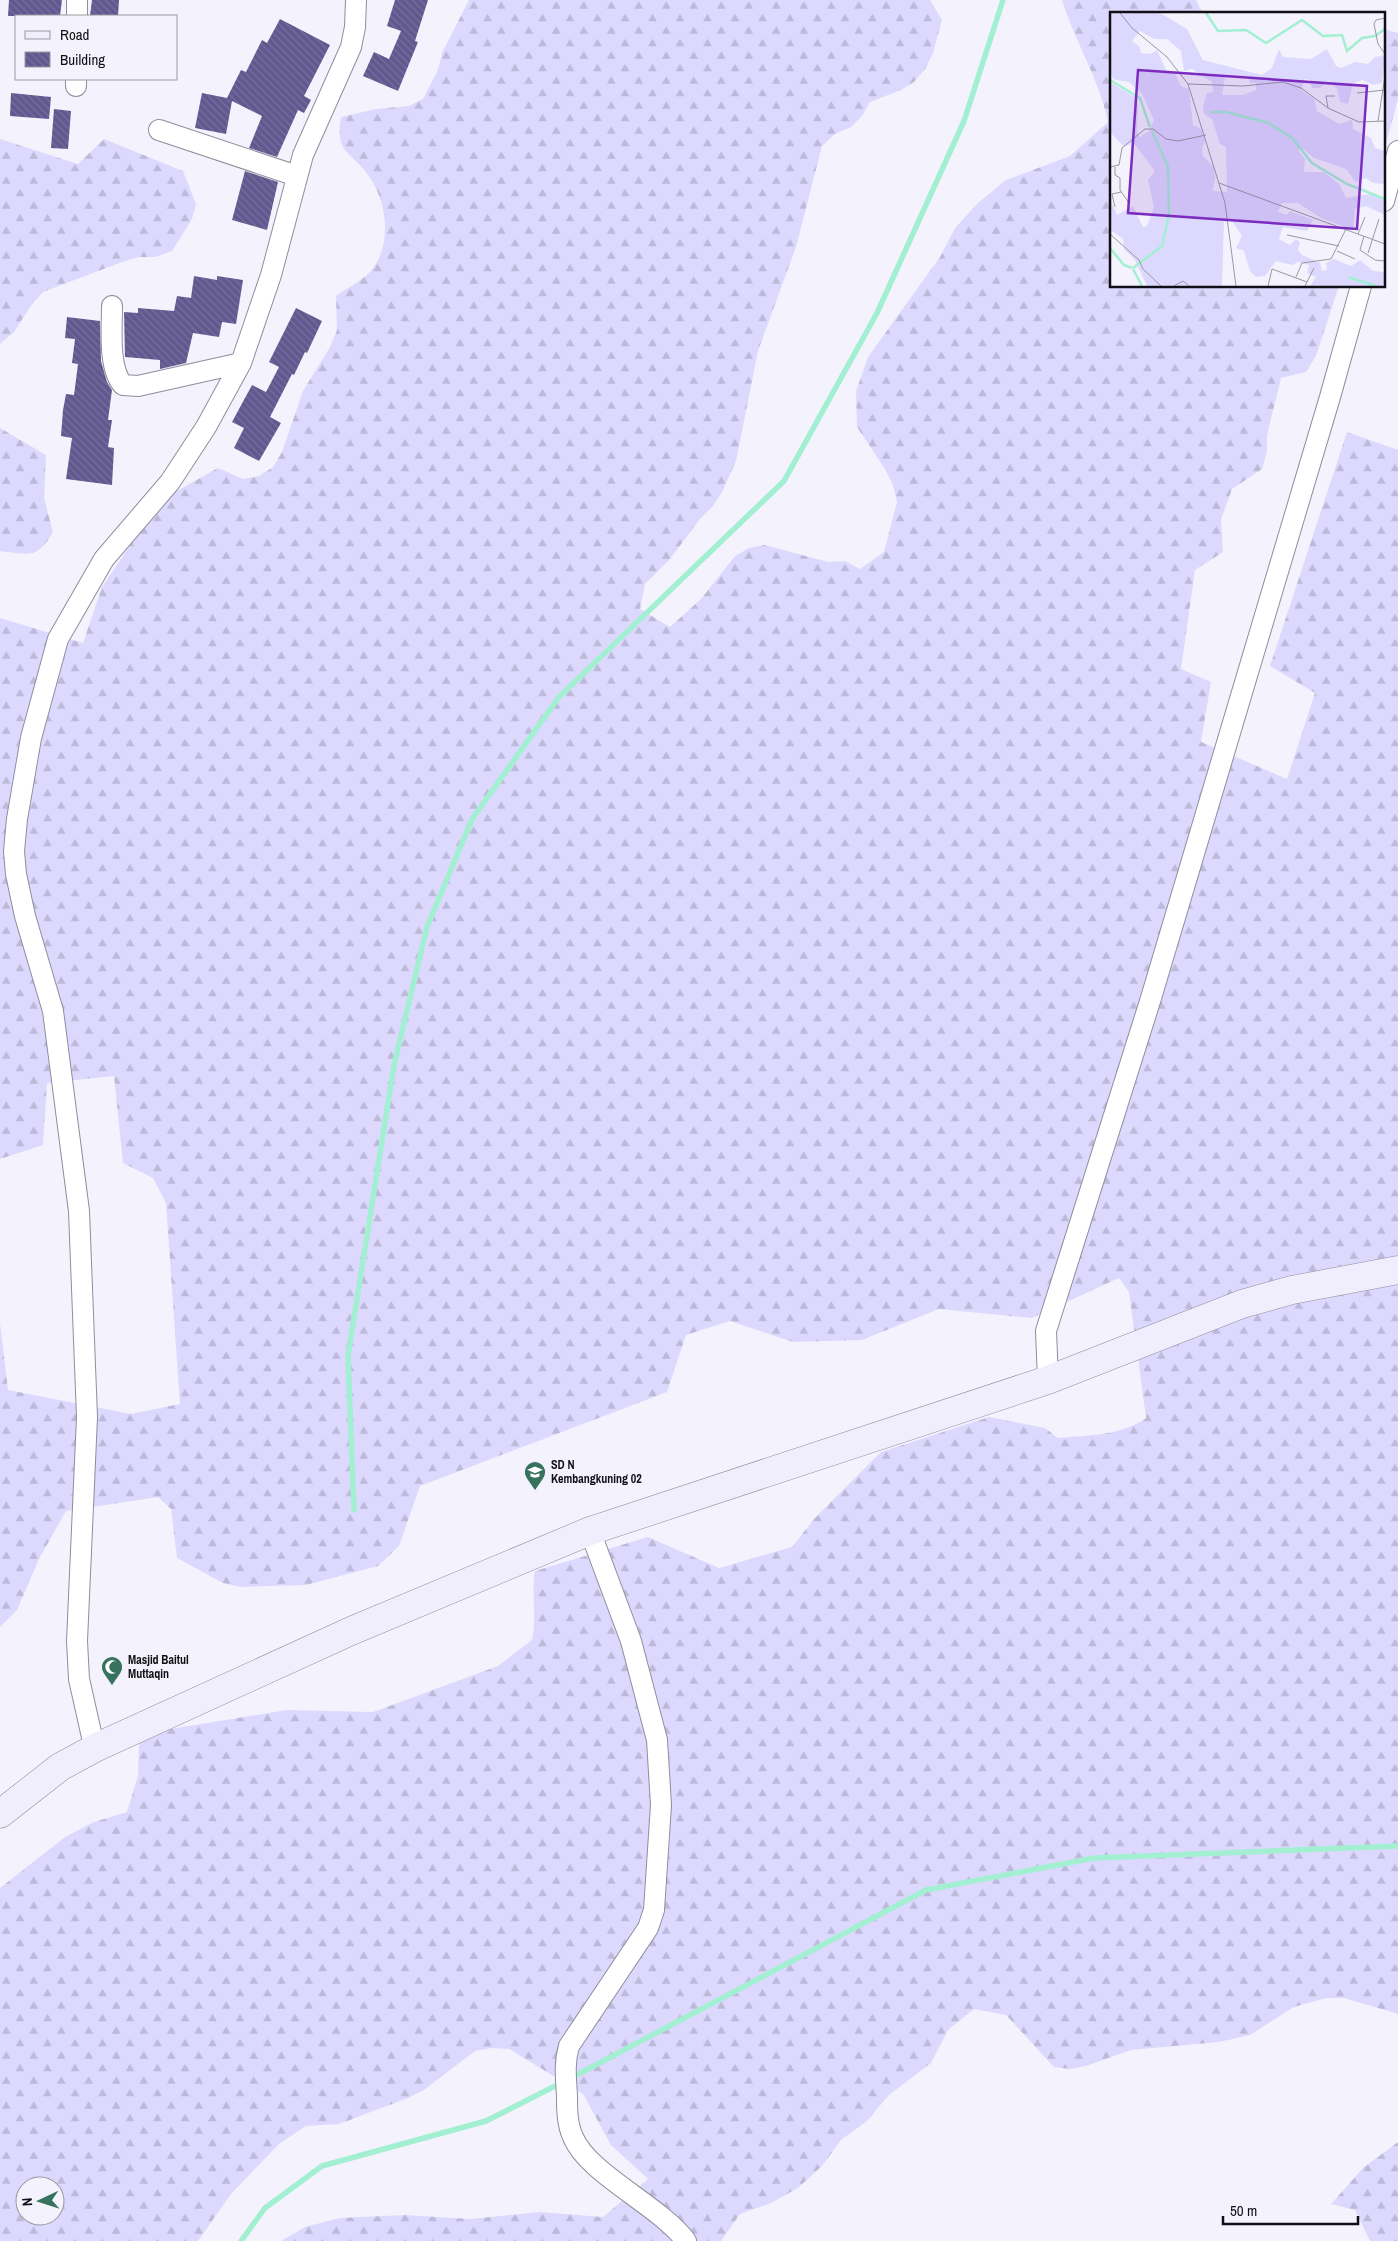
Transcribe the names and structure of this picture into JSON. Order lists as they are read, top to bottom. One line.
{"places":{"school or university":["SD N Kembangkuning 02"],"mosque":["Masjid Baitul Muttaqin"]},"legend":["Road","Building"],"scale_bar":"50 m","north":"left"}
